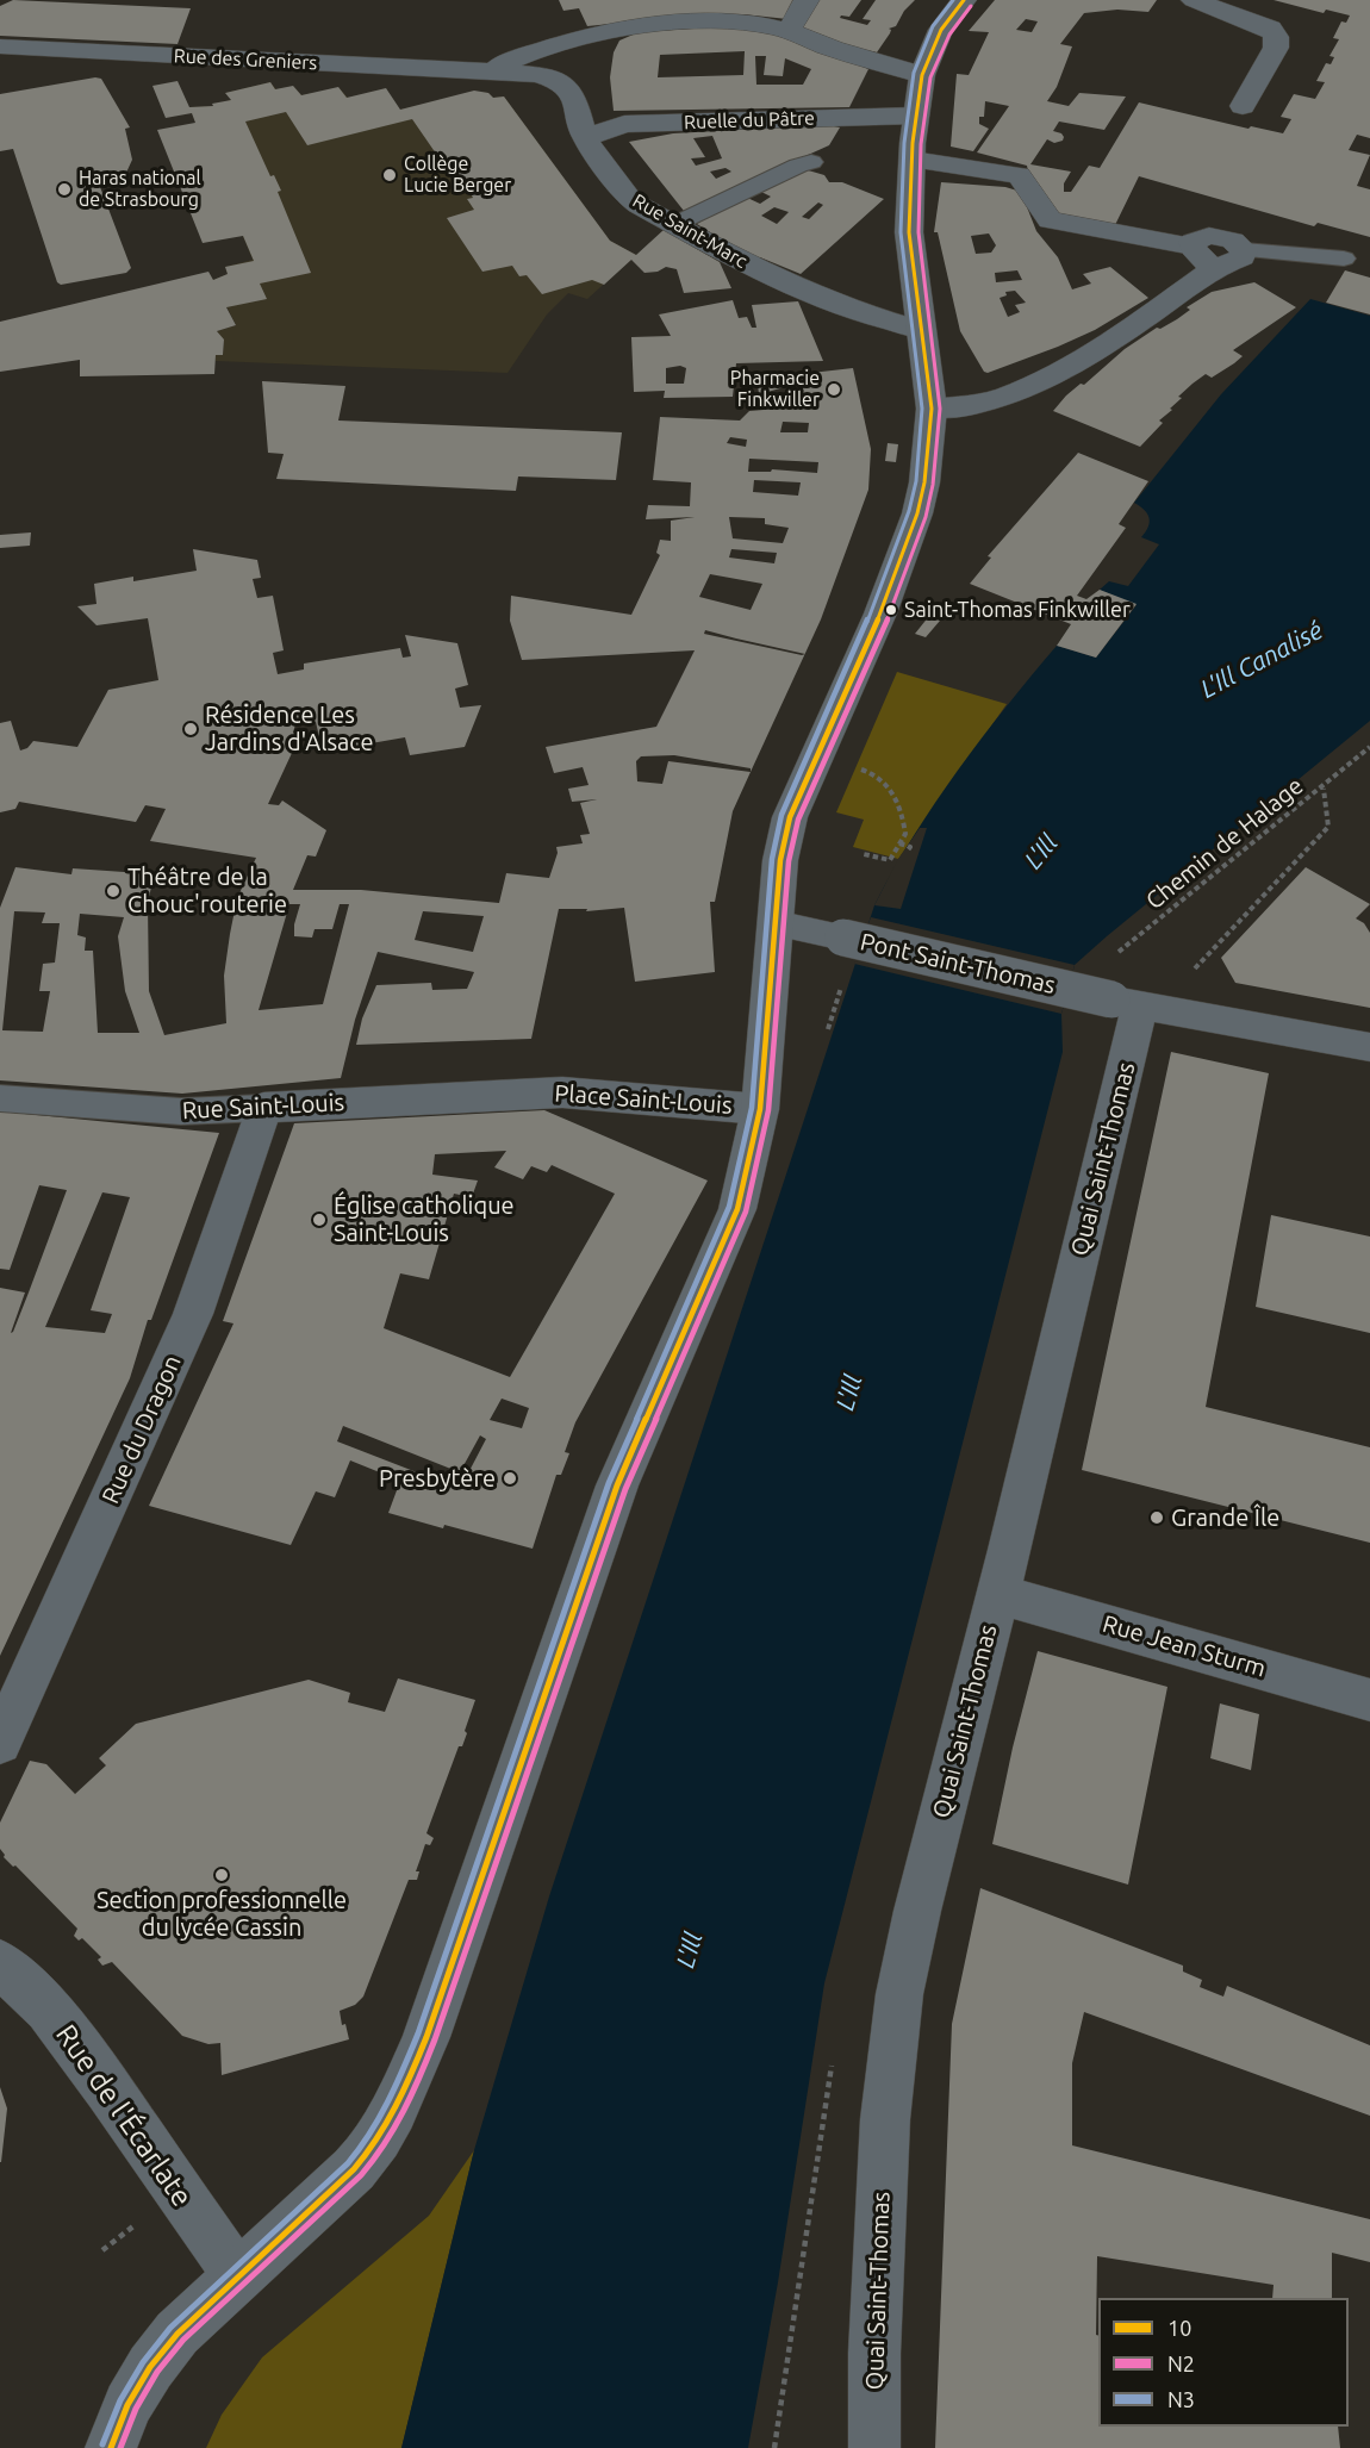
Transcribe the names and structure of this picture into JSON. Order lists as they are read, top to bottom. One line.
{"streets":{"street":["Rue des Greniers","Ruelle du Pâtre","Rue Saint-Marc","Pont Saint-Thomas","Place Saint-Louis","Rue Saint-Louis","Quai Saint-Thomas","Rue du Dragon","Rue Jean Sturm","Rue de l'Écarlate"],"path":["Chemin de Halage"]},"crossings":[["Rue des Greniers","Rue Saint-Marc"],["Ruelle du Pâtre","Rue Saint-Marc"],["Pont Saint-Thomas","Quai Saint-Thomas"],["Place Saint-Louis","Rue Saint-Louis"],["Rue Saint-Louis","Rue du Dragon"],["Quai Saint-Thomas","Rue Jean Sturm"]],"water":["L'Ill Canalisé","L'Ill"],"places":["Collège Lucie Berger","Haras national de Strasbourg","Pharmacie Finkwiller","Saint-Thomas Finkwiller","Résidence Les Jardins d'Alsace","Théâtre de la Chouc'routerie","Église catholique Saint-Louis","Presbytère","Grande Île","Section professionnelle du lycée Cassin"],"lines":["transit line 10","transit line N3","transit line N2"],"legend":["10","N2","N3"]}
